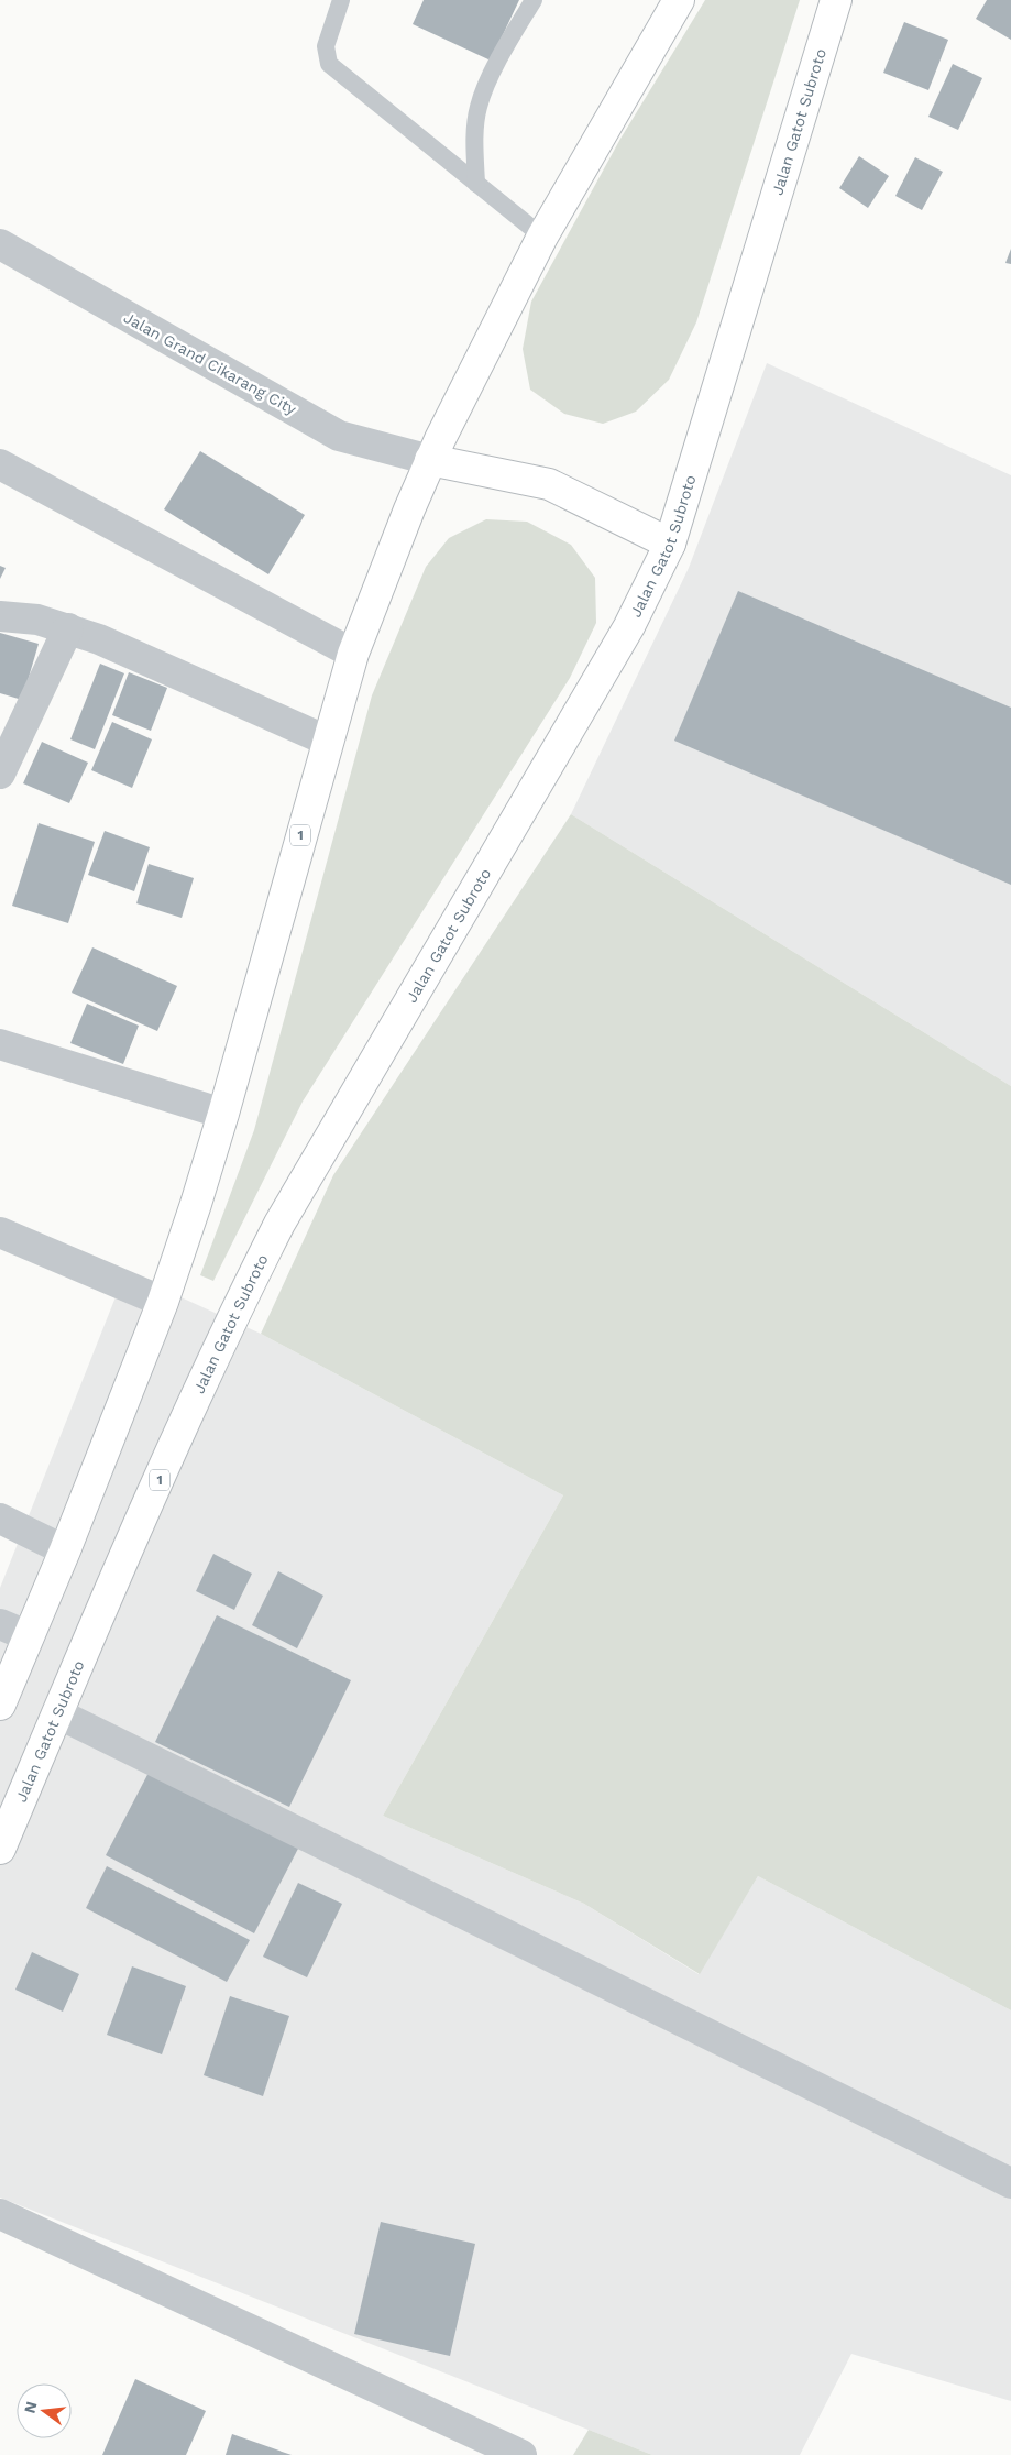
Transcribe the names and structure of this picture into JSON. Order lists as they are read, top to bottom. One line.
{"streets":{"highway":["Jalan Gatot Subroto","1"],"street":["Jalan Grand Cikarang City"]},"crossings":[["Jalan Grand Cikarang City","1"]],"north":"left"}
